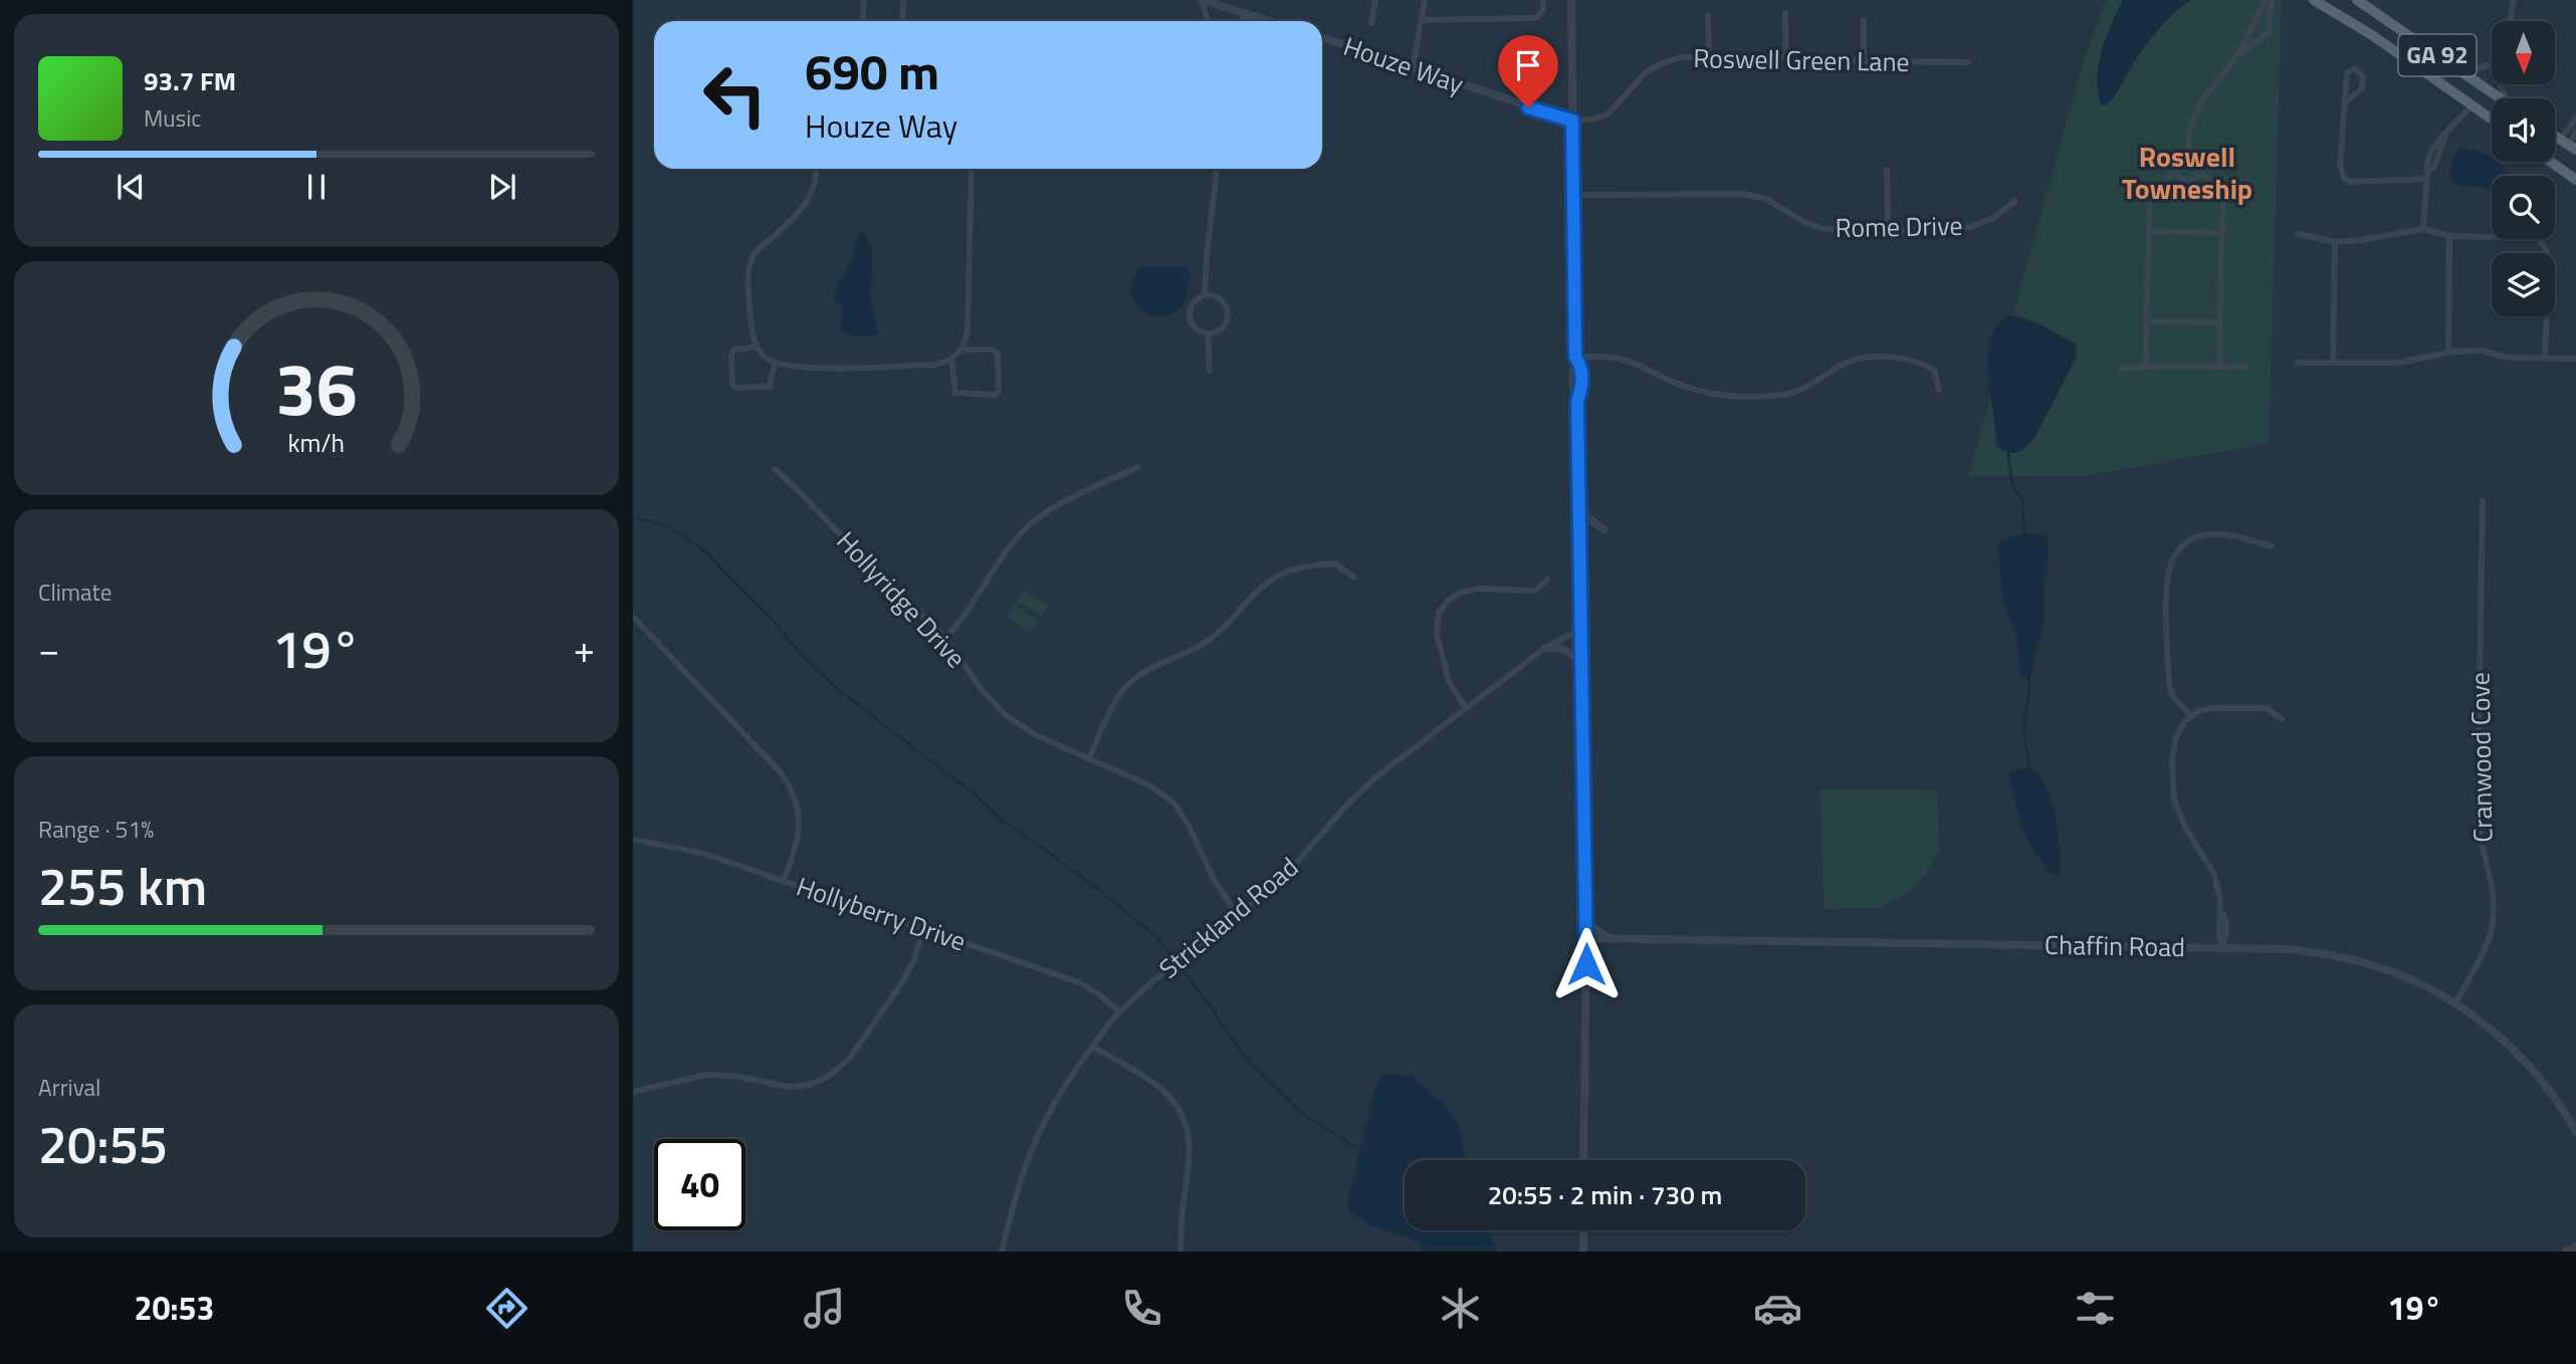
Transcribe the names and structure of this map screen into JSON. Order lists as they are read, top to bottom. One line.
{"streets":{"main road":["GA 92"],"street":["Roswell Green Lane","Houze Way","Rome Drive","Hollyridge Drive","Cranwood Cove","Hollyberry Drive","Strickland Road","Chaffin Road"]},"crossings":[["Roswell Green Lane","Houze Way"],["Hollyridge Drive","Strickland Road"],["Cranwood Cove","Chaffin Road"],["Hollyberry Drive","Strickland Road"]],"districts":["Roswell Towneship"],"north":"bottom","page":{"turn":["690 m","Houze Way"],"song":["93.7 FM","Music"],"tile":["Climate",["Range · 51%","255 km"],["Arrival","20:55"]],"heat":["−","19°","+"],"limit":"40","trip":"20:55 · 2 min · 730 m","tabs":["20:53","19°"],"gauge":["36","km/h"]}}
